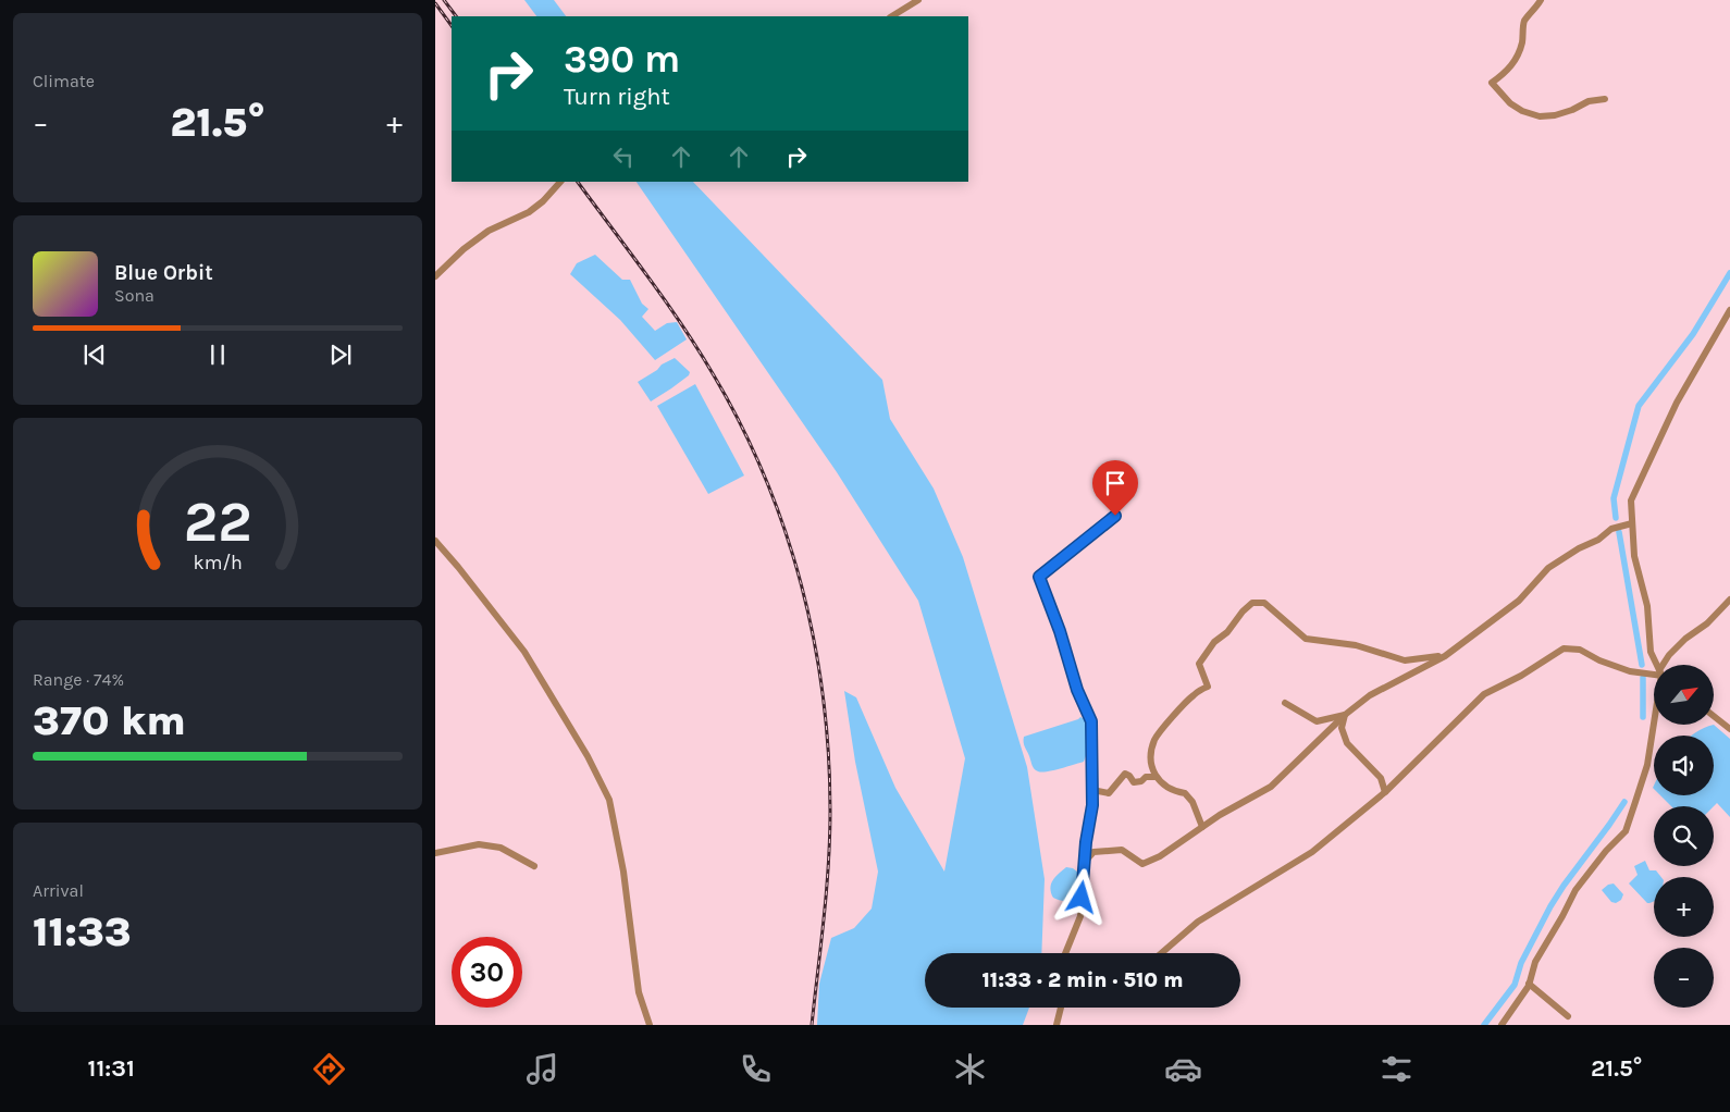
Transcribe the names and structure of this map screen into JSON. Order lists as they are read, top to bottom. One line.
{"north":"top right","page":{"tile":["Climate",["Range · 74%","370 km"],["Arrival","11:33"]],"turn":["390 m","Turn right"],"heat":["−","21.5°","+"],"song":["Blue Orbit","Sona"],"map_buttons":["+","−"],"limit":"30","trip":"11:33 · 2 min · 510 m","tabs":["11:31","21.5°"],"gauge":["22","km/h"]}}
